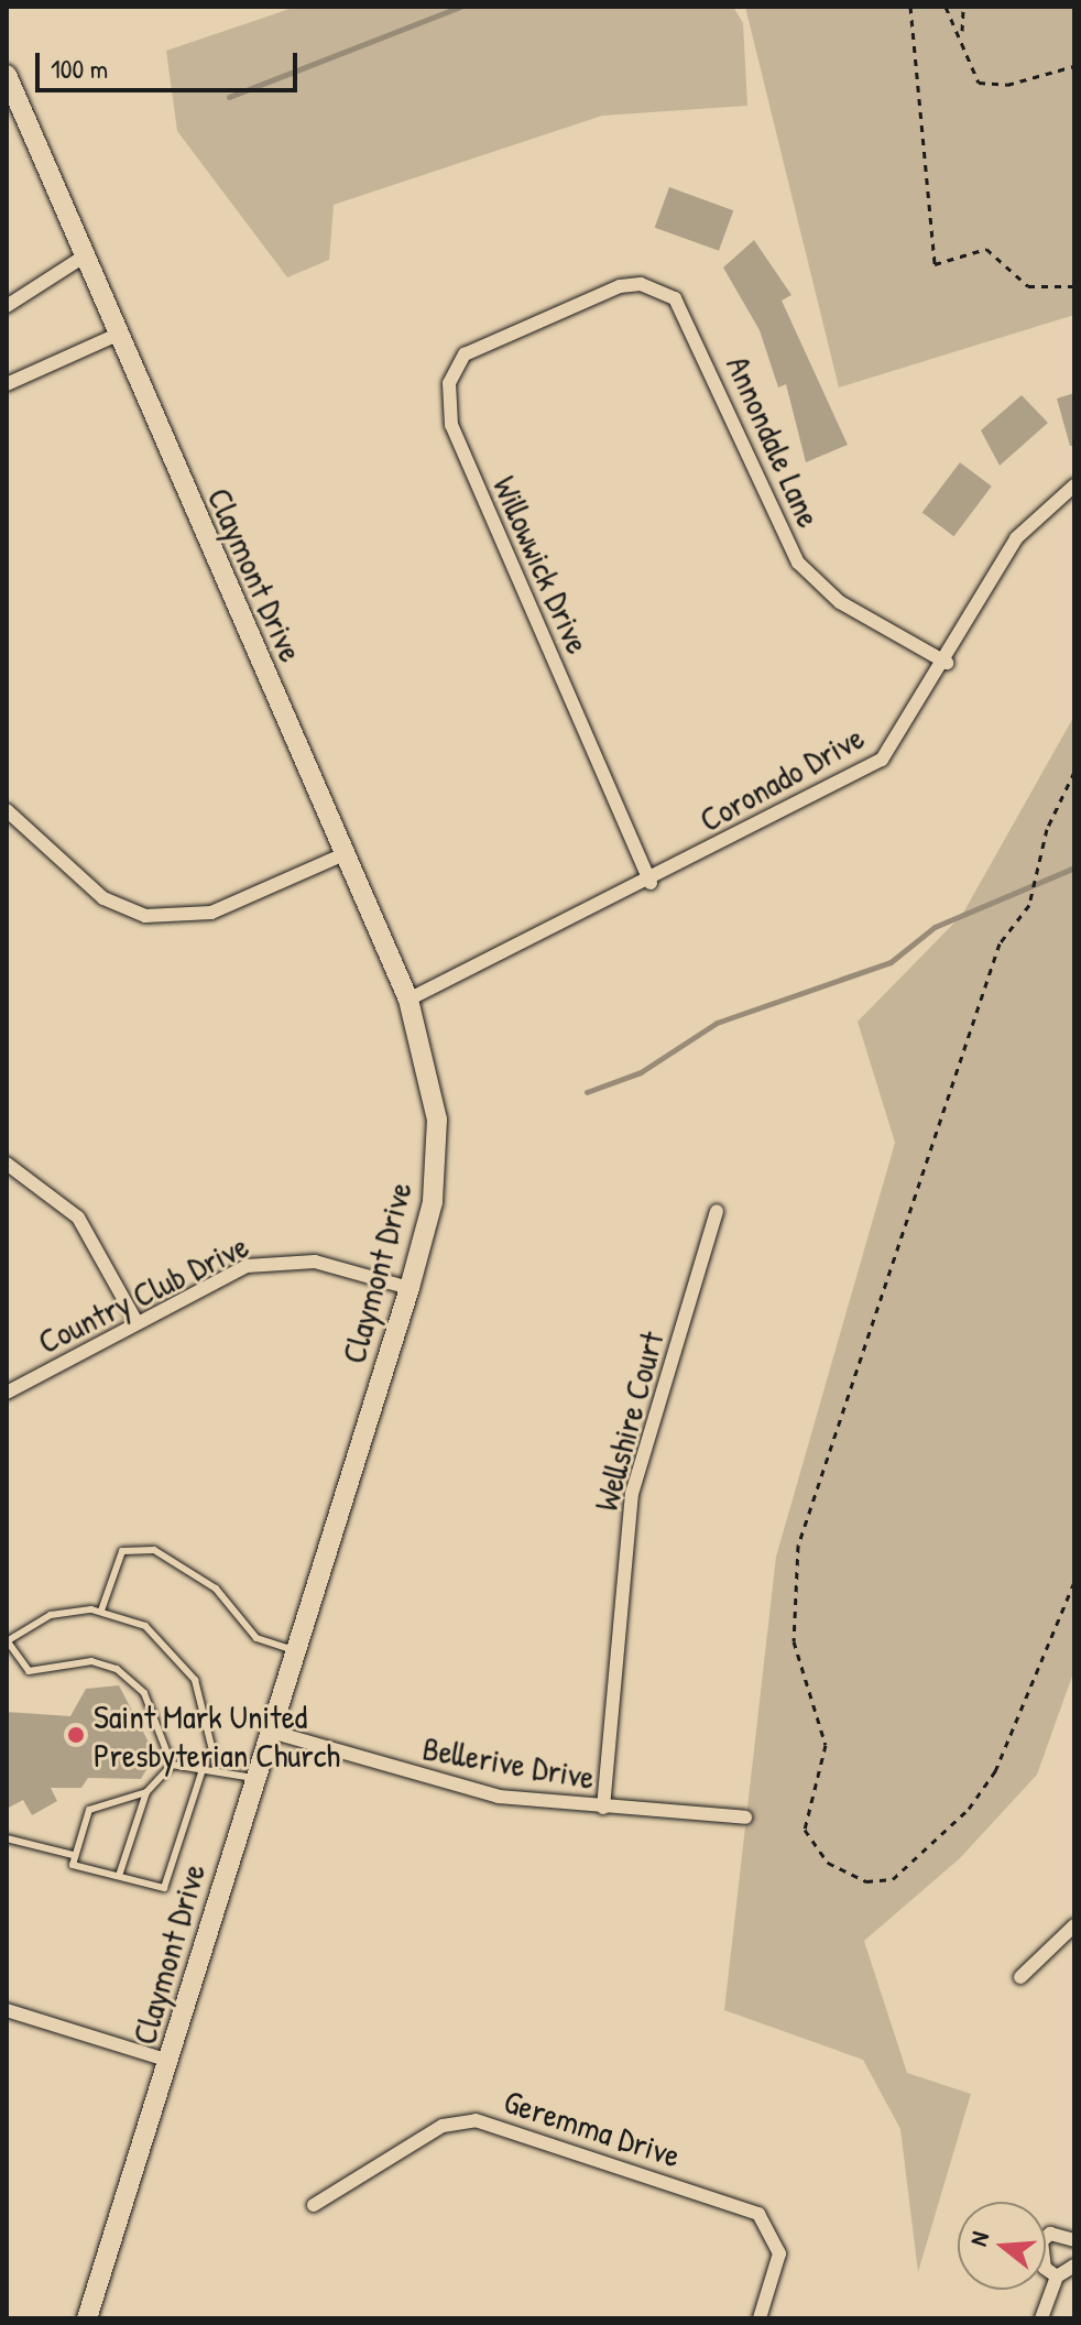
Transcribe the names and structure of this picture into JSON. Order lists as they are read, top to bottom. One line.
{"streets":{"street":["Annondale Lane","Willowwick Drive","Claymont Drive","Coronado Drive","Country Club Drive","Wellshire Court","Bellerive Drive","Geremma Drive"]},"crossings":[["Annondale Lane","Willowwick Drive"],["Annondale Lane","Coronado Drive"],["Willowwick Drive","Coronado Drive"],["Claymont Drive","Coronado Drive"],["Claymont Drive","Country Club Drive"],["Claymont Drive","Bellerive Drive"],["Wellshire Court","Bellerive Drive"]],"places":["Saint Mark United Presbyterian Church"],"scale_bar":"100 m","north":"left"}
